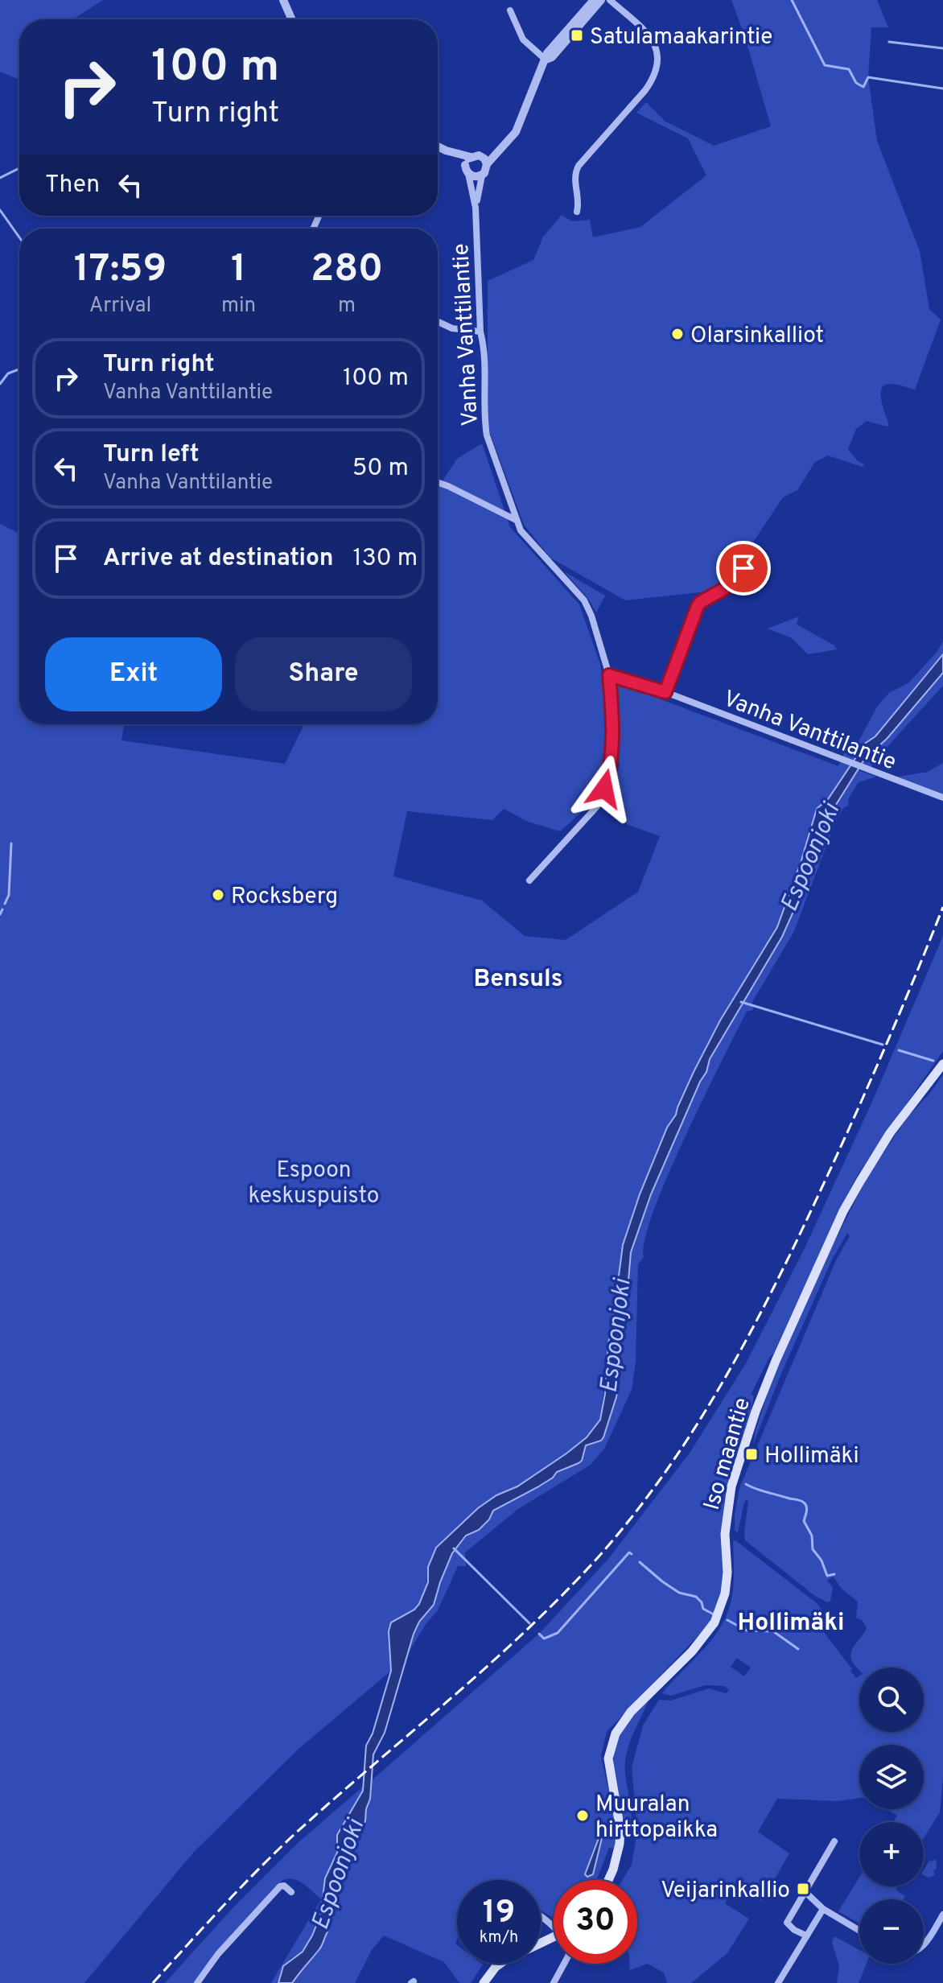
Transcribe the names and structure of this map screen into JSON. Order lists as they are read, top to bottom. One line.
{"streets":{"main road":["Iso maantie"],"street":["Vanha Vanttilantie"]},"districts":["Bensuls","Hollimäki"],"water":["Espoonjoki"],"parks":["Espoon keskuspuisto"],"places":{"transit":["Satulamaakarintie","Hollimäki","Veijarinkallio"],"other":["Olarsinkalliot","Rocksberg","Muuralan hirttopaikka"]},"page":{"turn":["100 m","Turn right"],"then":"Then","eta":["17:59","Arrival","1","min","280","m"],"list":[{"name":"Turn right","note":"Vanha Vanttilantie","value":"100 m"},{"name":"Turn left","note":"Vanha Vanttilantie","value":"50 m"},{"name":"Arrive at destination","value":"130 m"}],"buttons":["Exit","Share"],"map_buttons":["+","−"],"speed":"19 km/h","limit":"30"}}
